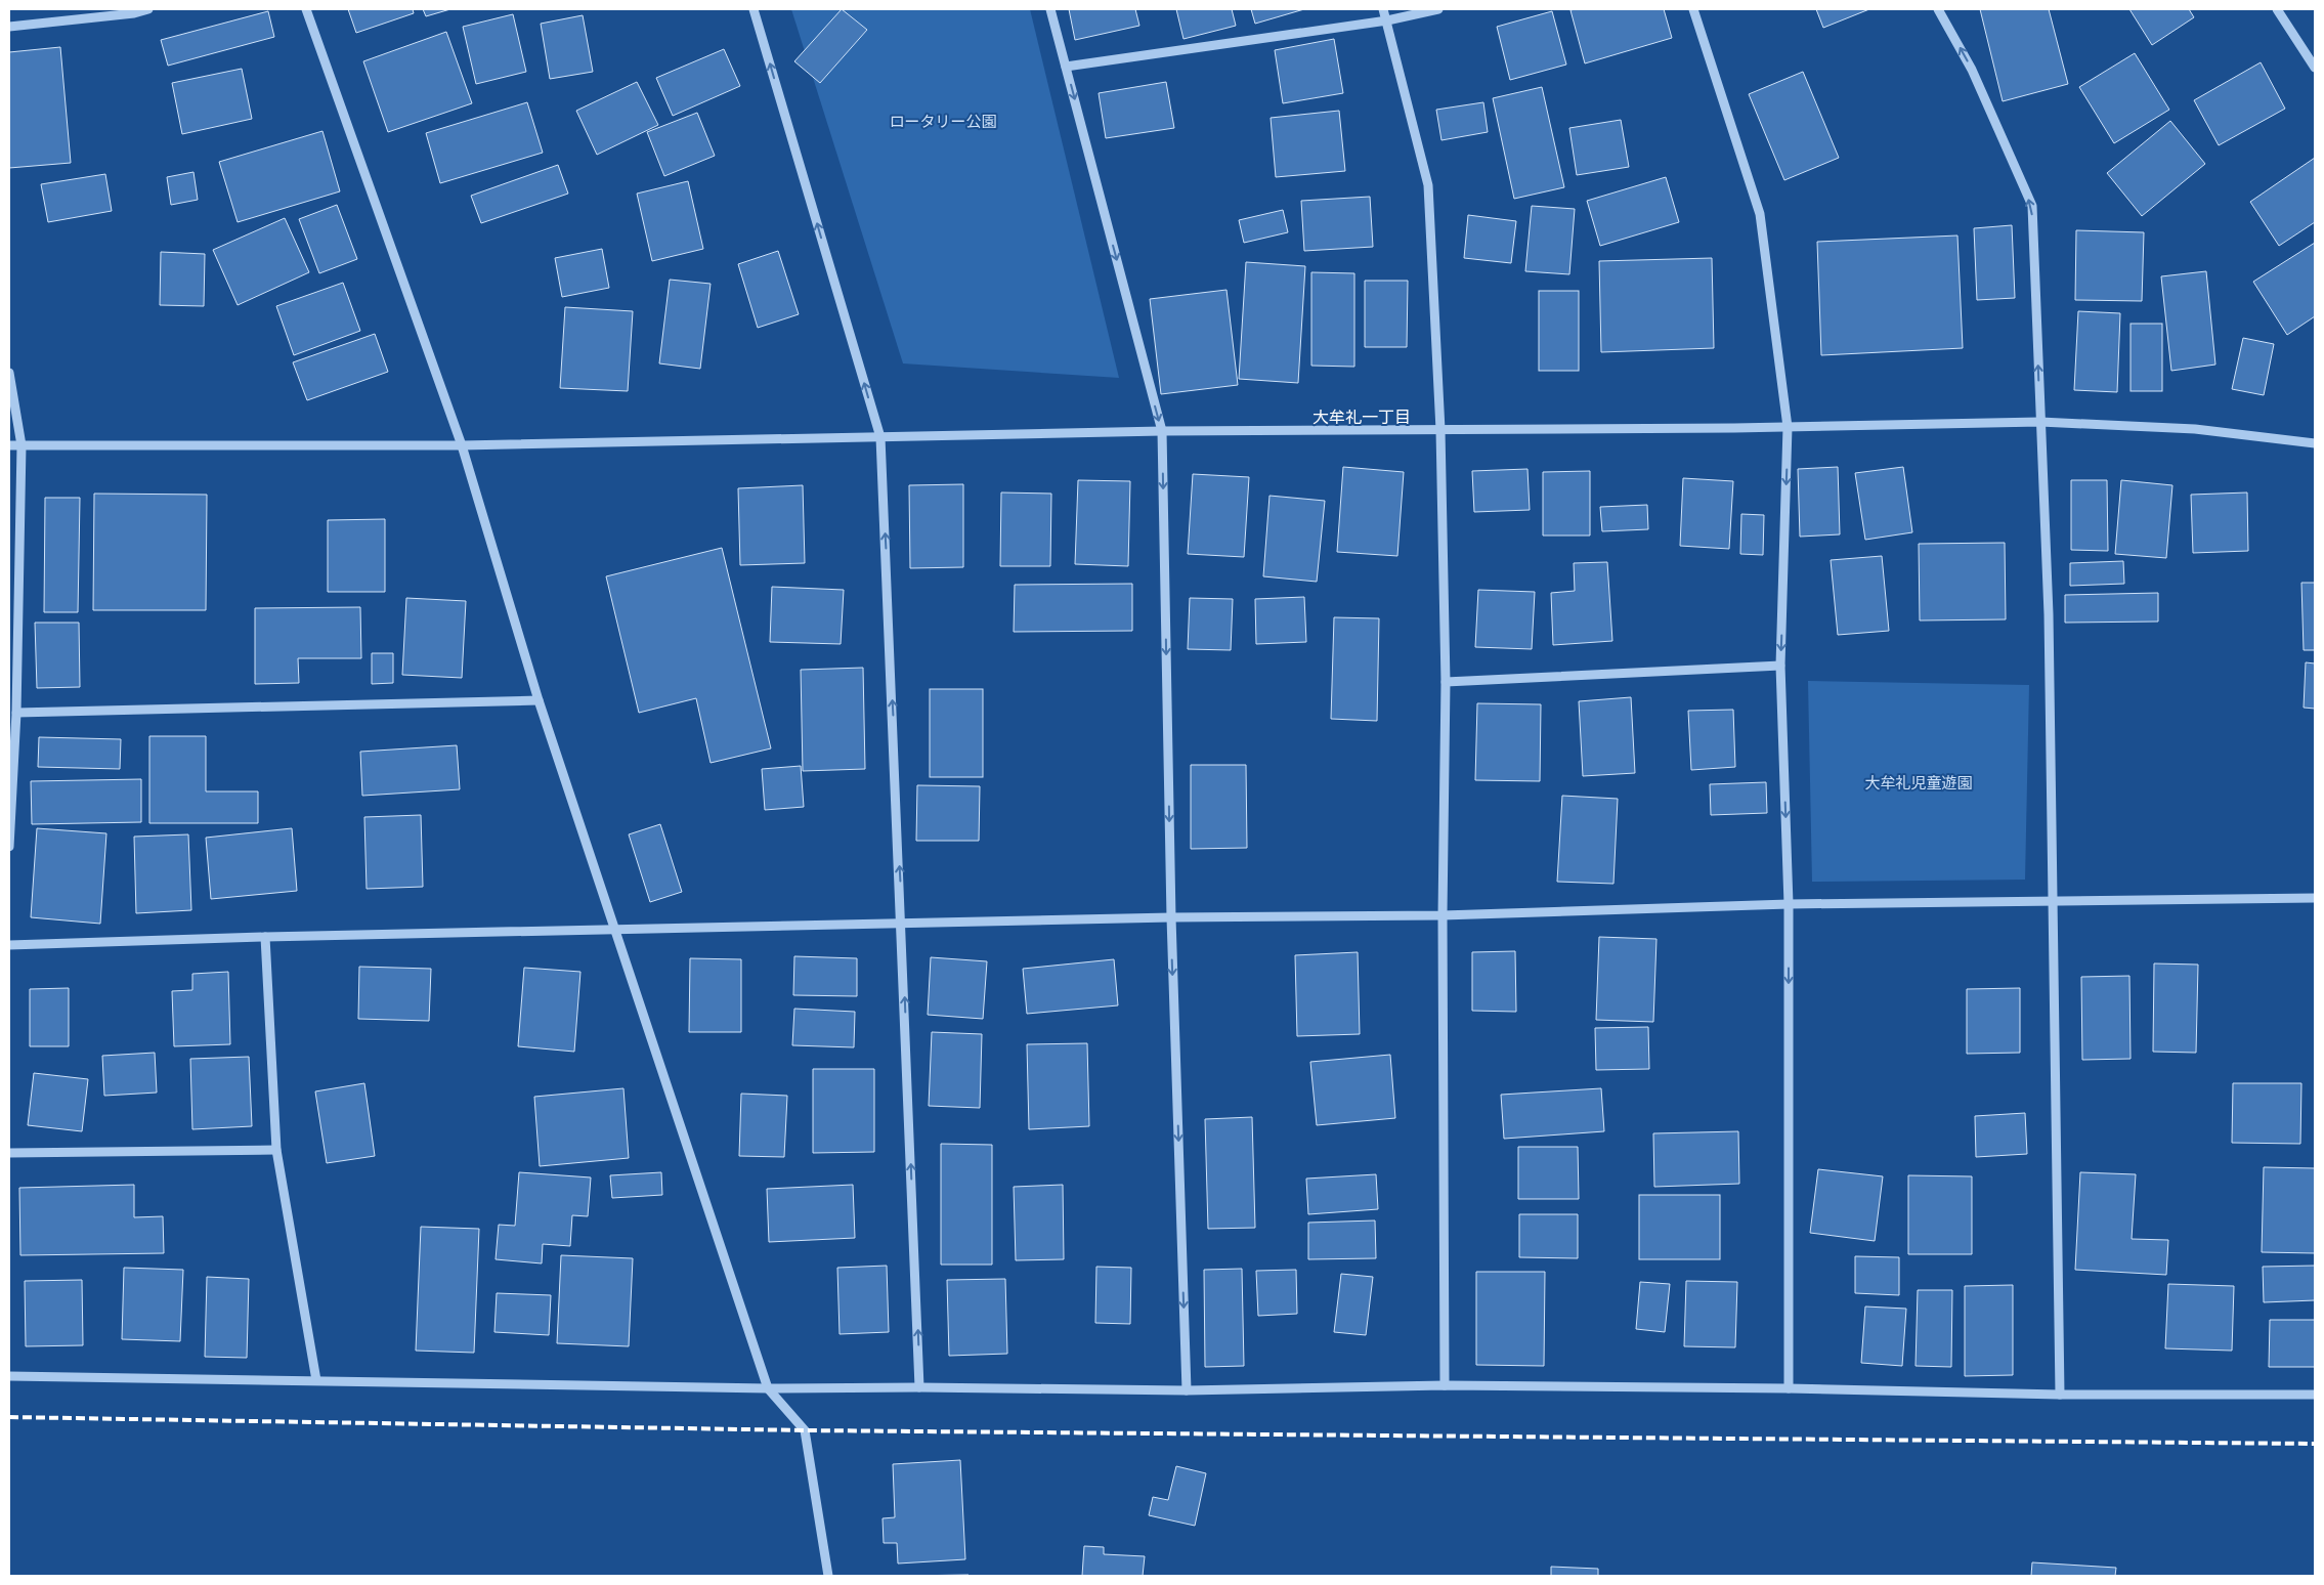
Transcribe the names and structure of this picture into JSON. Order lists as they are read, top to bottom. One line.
{"districts":["大牟礼一丁目"],"parks":["ロータリー公園","大牟礼児童遊園"]}
